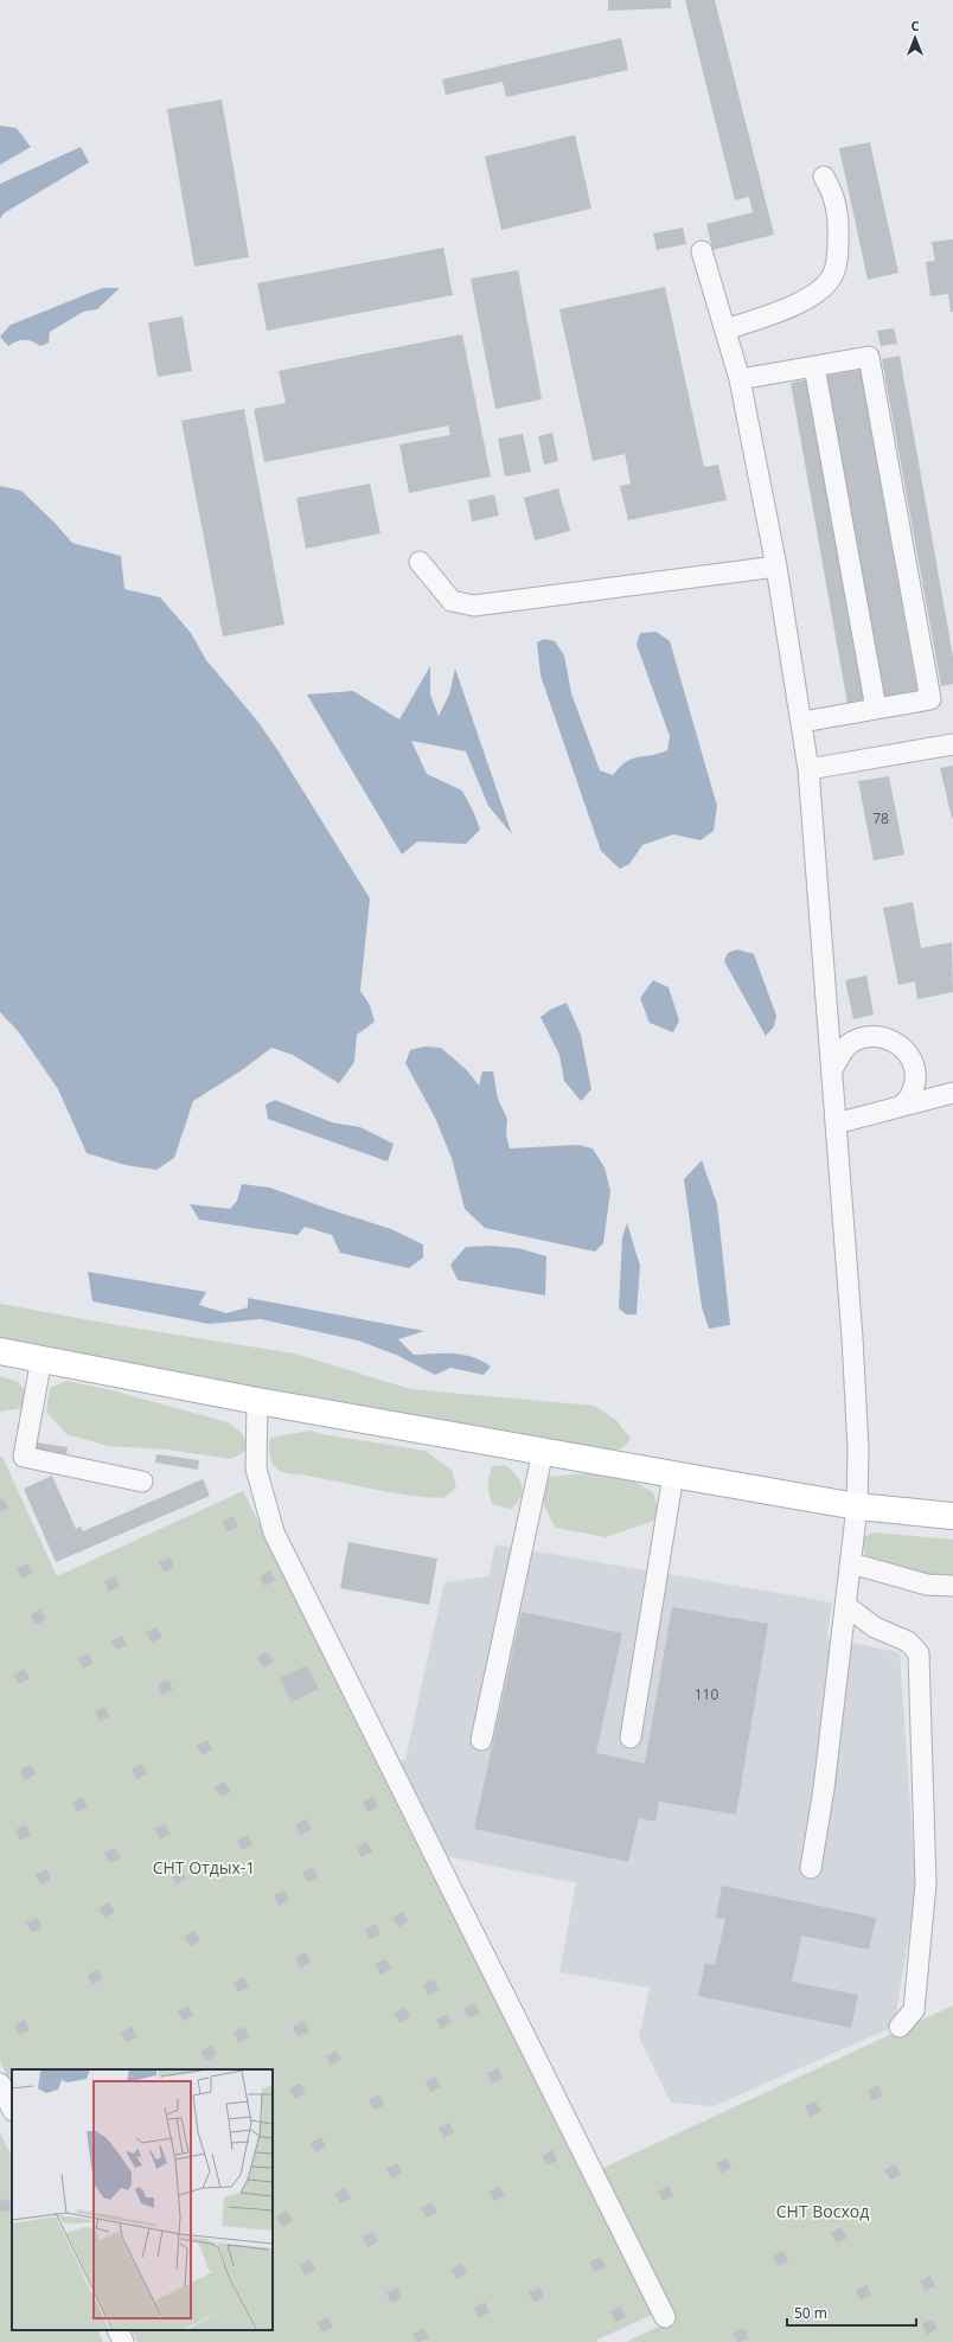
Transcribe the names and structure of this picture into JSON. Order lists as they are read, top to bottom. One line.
{"parks":["СНТ Отдых-1","СНТ Восход"],"house_numbers":["78","110"],"scale_bar":"50 m","north":"top"}
